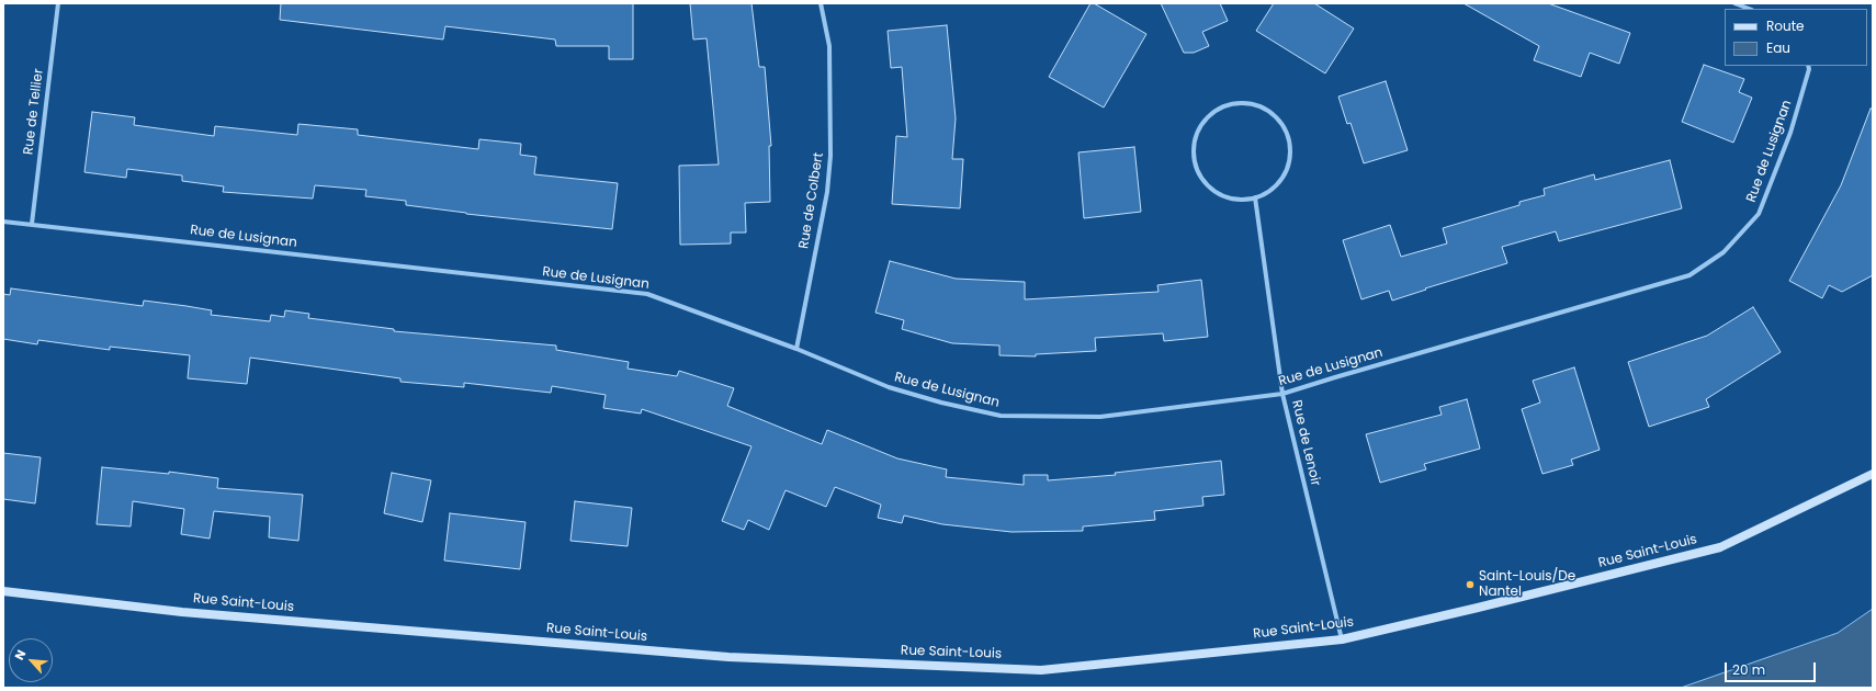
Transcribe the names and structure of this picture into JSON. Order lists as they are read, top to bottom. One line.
{"streets":{"main road":["Rue Saint-Louis"],"street":["Rue de Tellier","Rue de Lusignan","Rue de Colbert","Rue de Lenoir"]},"crossings":[["Rue de Tellier","Rue de Lusignan"],["Rue de Lusignan","Rue de Colbert"],["Rue de Lusignan","Rue de Lenoir"],["Rue de Lenoir","Rue Saint-Louis"]],"places":["Saint-Louis/De Nantel"],"legend":["Route","Eau"],"scale_bar":"20 m","north":"top left"}
